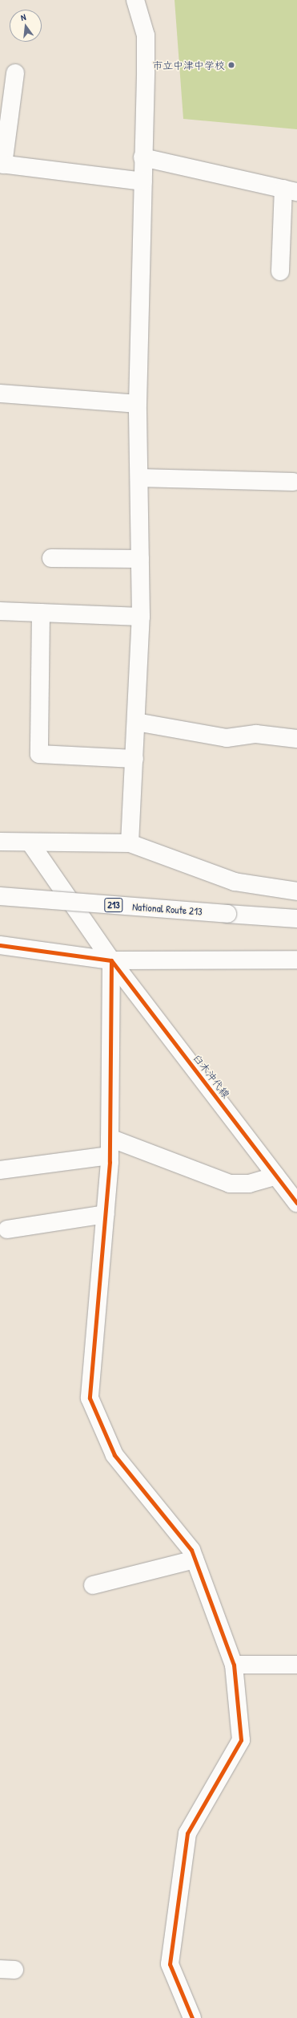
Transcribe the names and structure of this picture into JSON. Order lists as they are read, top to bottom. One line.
{"streets":{"main road":["213","National Route 213","臼木沖代線"]},"places":["市立中津中学校"],"north":"top"}
